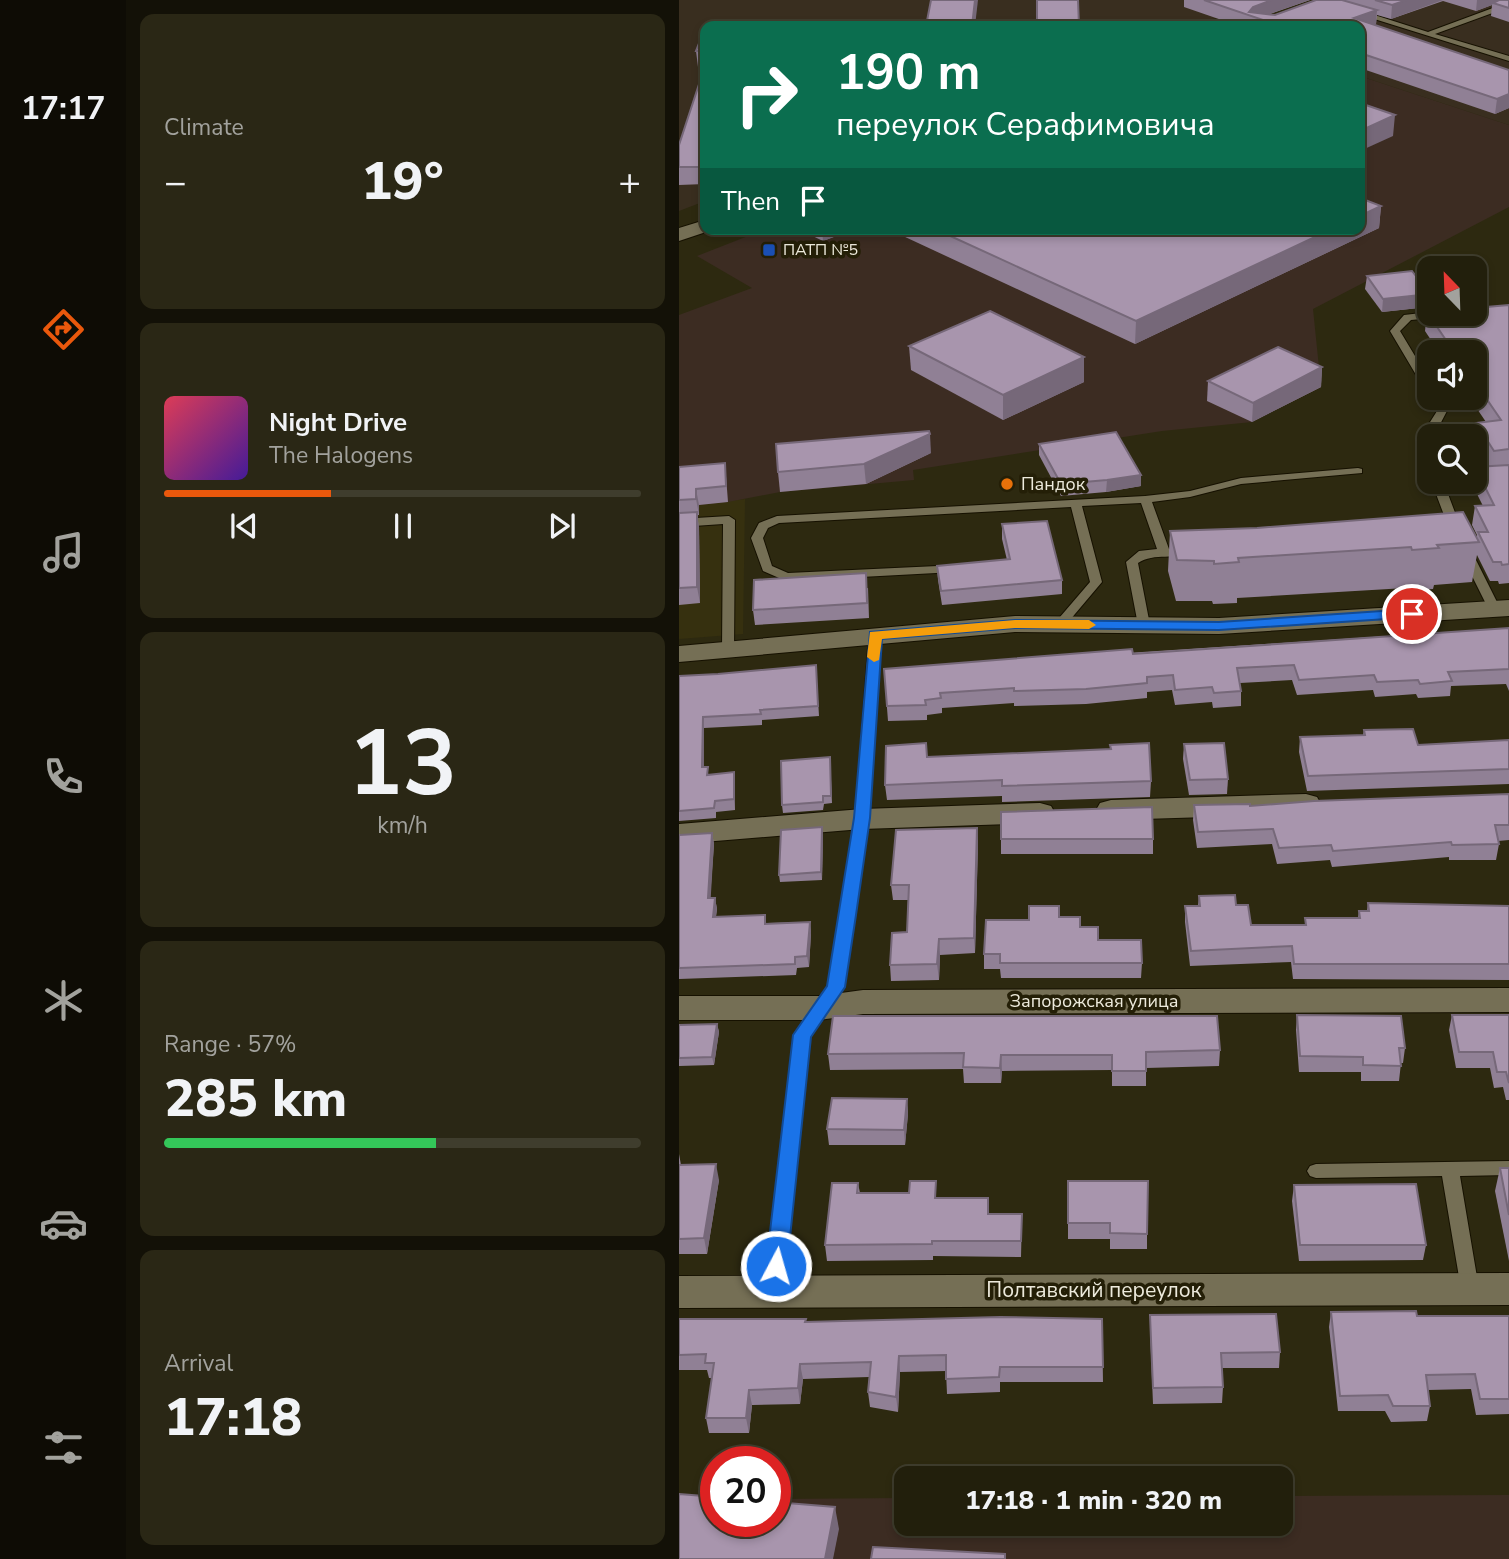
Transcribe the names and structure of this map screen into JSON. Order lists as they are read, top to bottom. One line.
{"streets":{"street":["Запорожская улица","Полтавский переулок"]},"places":{"transit":["ПАТП №5"],"other":["Пандок"]},"north":"top left","page":{"tabs":"17:17","tile":["Climate",["13","km/h"],["Range · 57%","285 km"],["Arrival","17:18"]],"turn":["190 m","переулок Серафимовича"],"heat":["−","19°","+"],"then":"Then","song":["Night Drive","The Halogens"],"limit":"20","trip":"17:18 · 1 min · 320 m"}}
